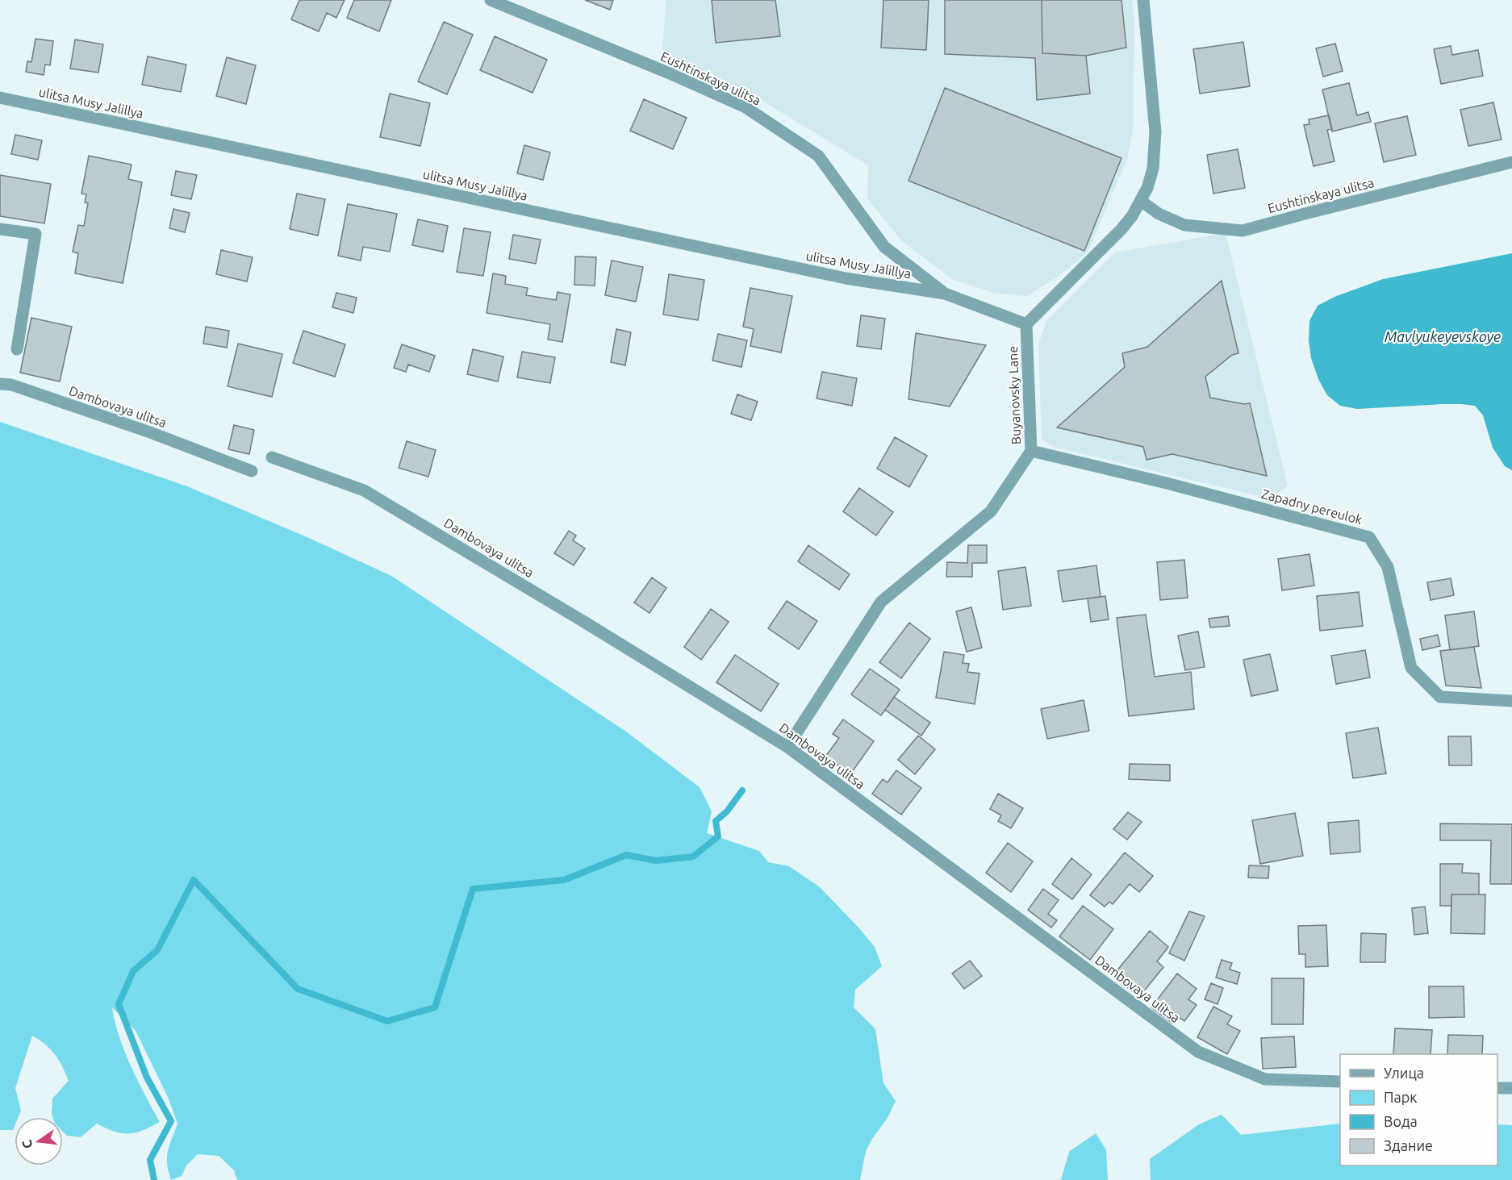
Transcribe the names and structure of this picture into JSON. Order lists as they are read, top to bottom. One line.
{"streets":{"street":["Eushtinskaya ulitsa","ulitsa Musy Jalillya","Buyanovsky Lane","Dambovaya ulitsa","Zapadny pereulok"]},"crossings":[["Eushtinskaya ulitsa","ulitsa Musy Jalillya"],["Eushtinskaya ulitsa","Buyanovsky Lane"],["Buyanovsky Lane","Dambovaya ulitsa"],["Buyanovsky Lane","Zapadny pereulok"]],"water":["Mavlyukeyevskoye"],"legend":["Улица","Парк","Вода","Здание"],"north":"left"}
